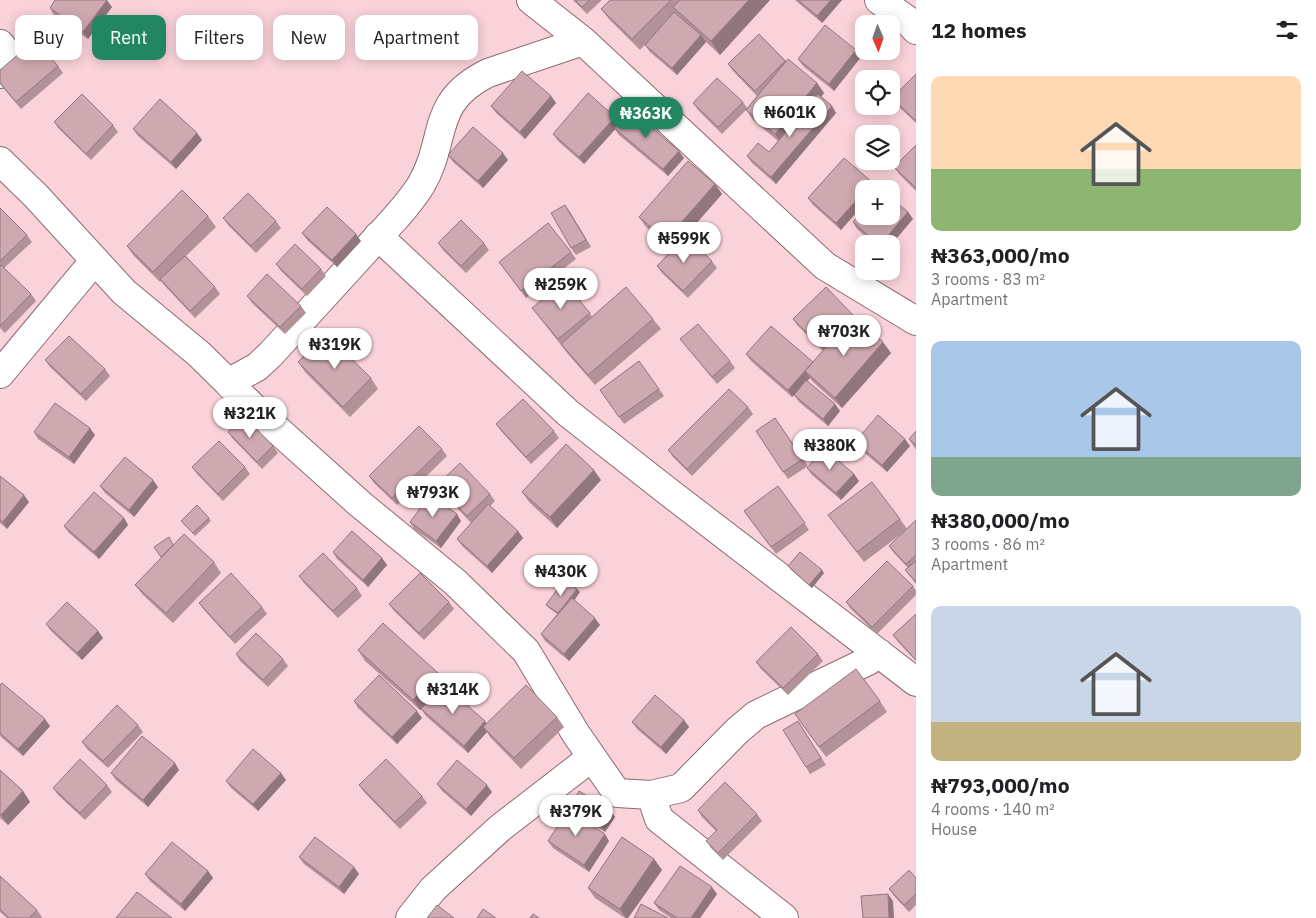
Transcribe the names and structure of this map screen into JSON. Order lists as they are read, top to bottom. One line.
{"north":"bottom","page":{"heading":"12 homes","map_buttons":["+","−"],"chip":["Buy","Rent","Filters","New","Apartment"],"list":[{"name":"₦363,000/mo","note":"3 rooms · 83 m² · Apartment"},{"name":"₦380,000/mo","note":"3 rooms · 86 m² · Apartment"},{"name":"₦793,000/mo","note":"4 rooms · 140 m² · House"}],"price":["₦601K","₦363K","₦599K","₦259K","₦703K","₦319K","₦321K","₦380K","₦793K","₦430K","₦314K","₦379K"]}}
